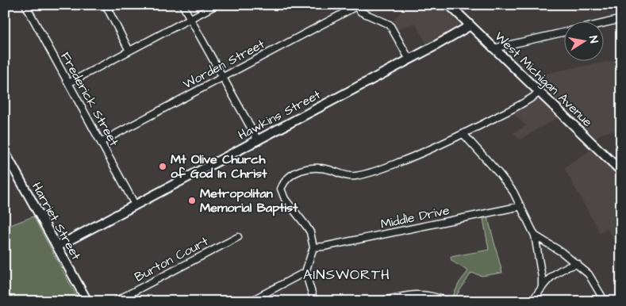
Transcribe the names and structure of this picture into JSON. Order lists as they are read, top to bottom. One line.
{"streets":{"street":["Worden Street","West Michigan Avenue","Frederick Street","Hawkins Street","Middle Drive","Harriet Street","Burton Court"]},"crossings":[["Worden Street","Frederick Street"],["West Michigan Avenue","Hawkins Street"],["Frederick Street","Hawkins Street"],["Hawkins Street","Harriet Street"]],"districts":["AINSWORTH"],"places":["Mt Olive Church of God In Christ","Metropolitan Memorial Baptist"],"north":"right"}
